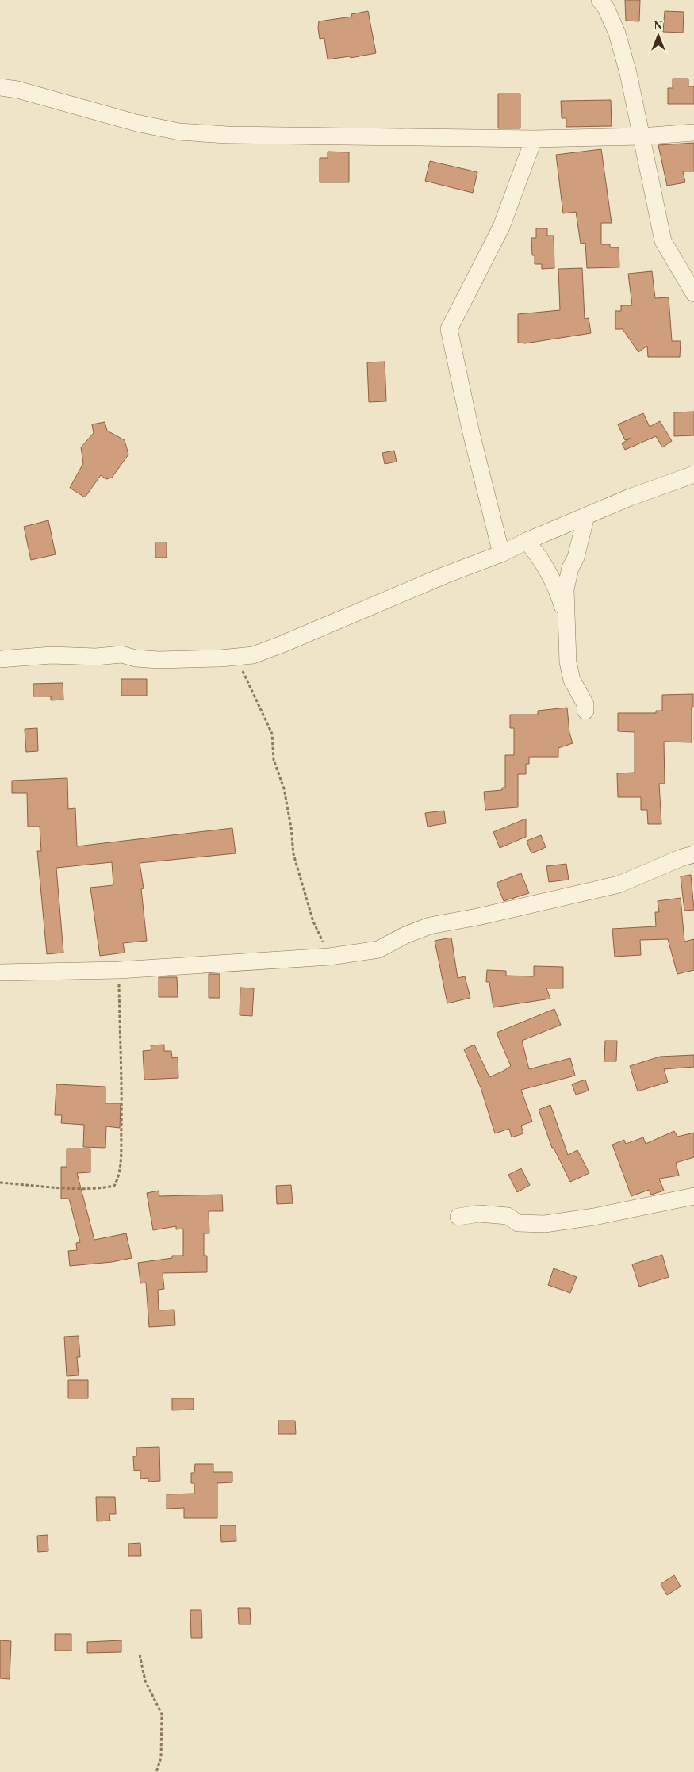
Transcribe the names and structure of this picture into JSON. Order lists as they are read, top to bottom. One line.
{"north":"top"}
